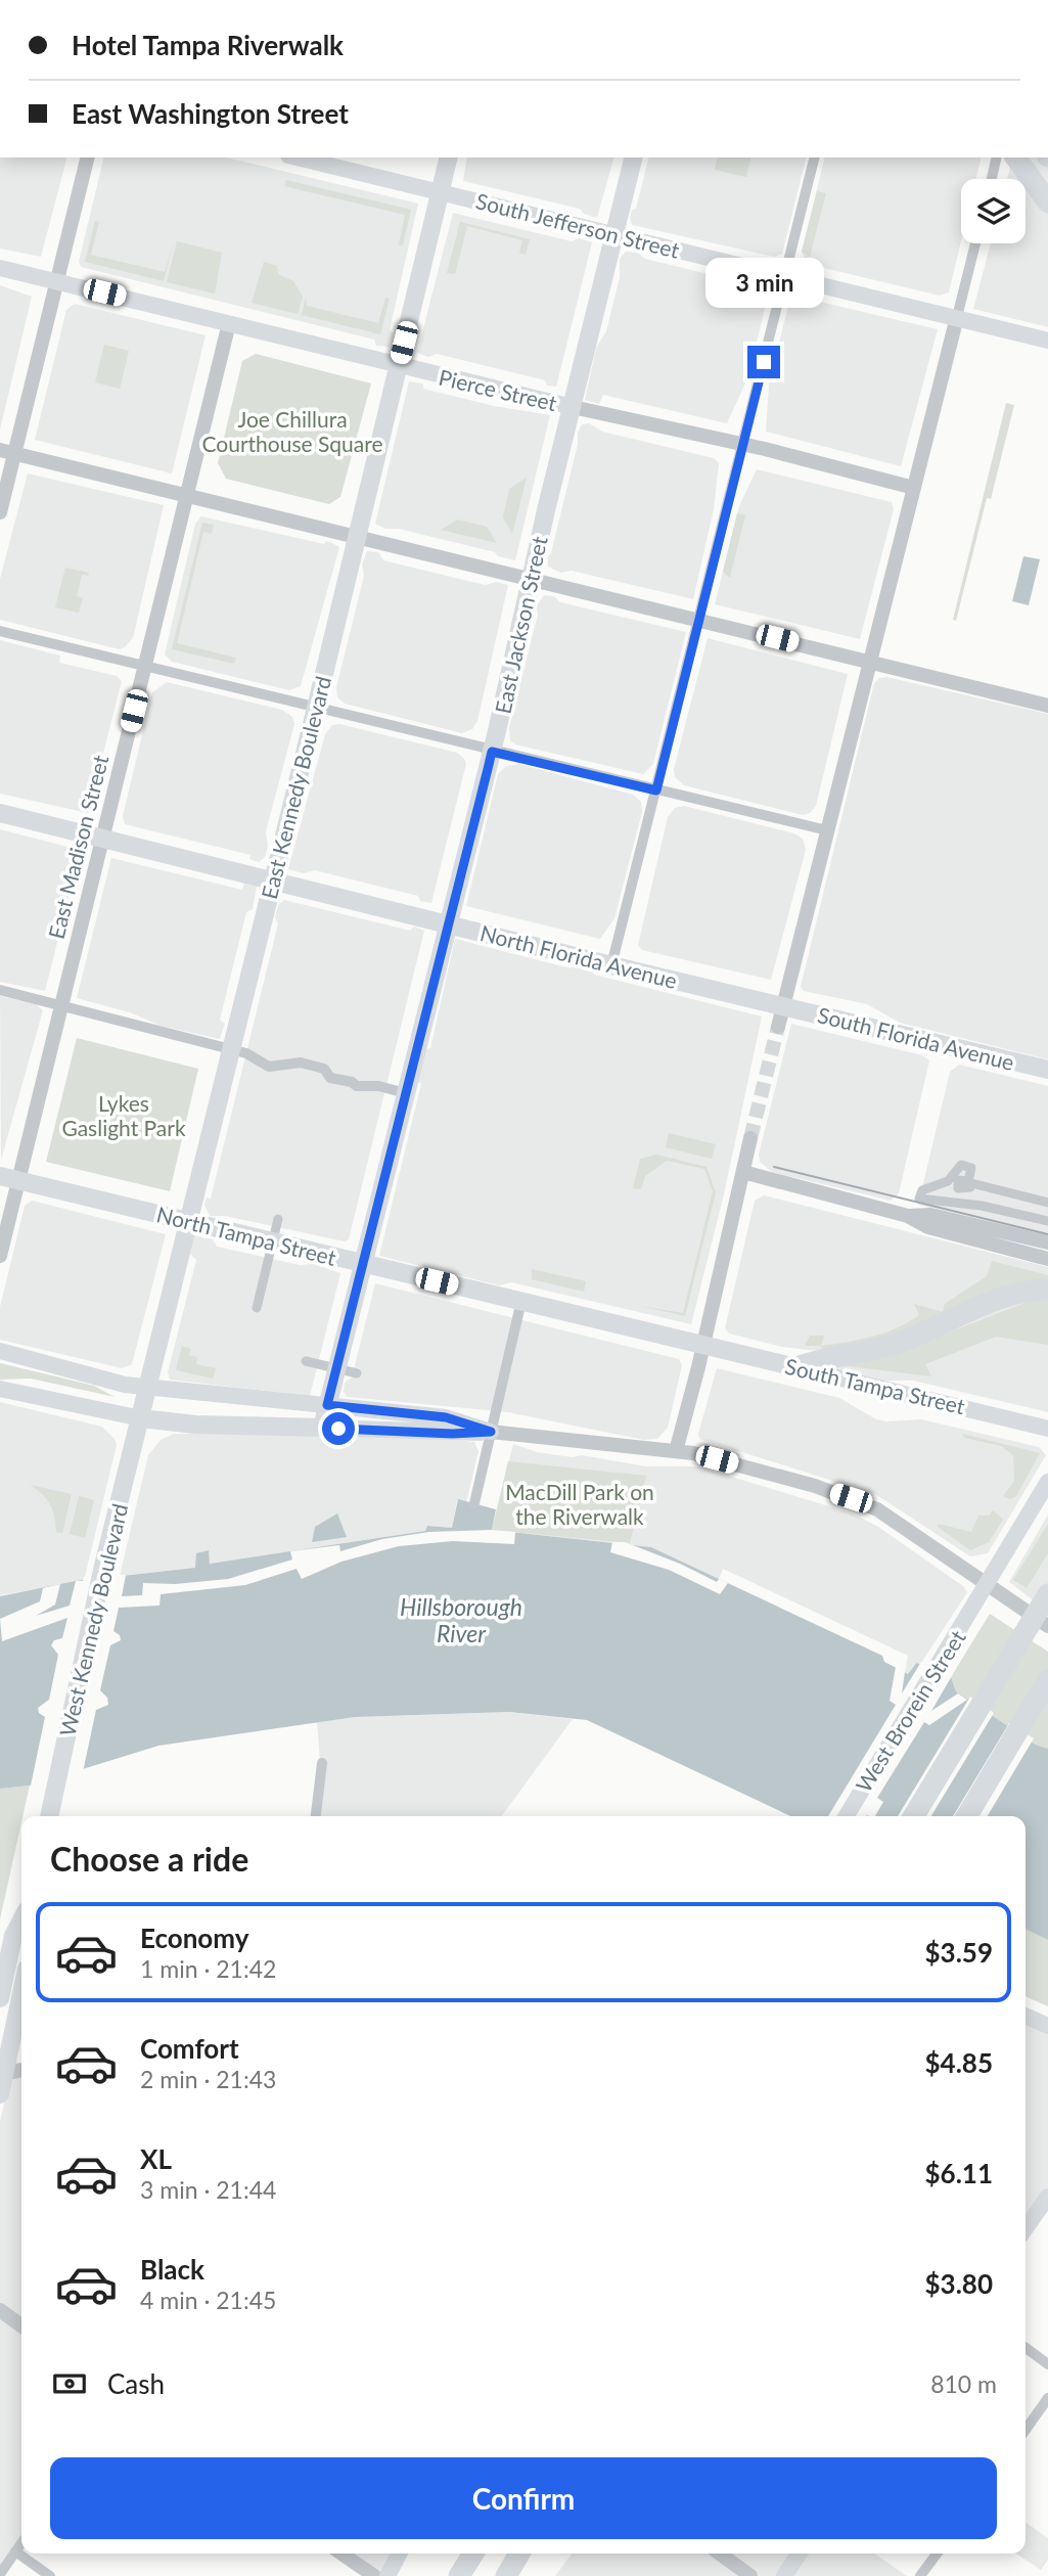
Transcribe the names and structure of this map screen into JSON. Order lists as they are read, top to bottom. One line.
{"streets":{"main road":["South Jefferson Street","Pierce Street","East Jackson Street","East Kennedy Boulevard","North Florida Avenue","South Florida Avenue","North Tampa Street","South Tampa Street","West Kennedy Boulevard","West Brorein Street"],"street":["East Madison Street"]},"crossings":[["South Jefferson Street","East Jackson Street"],["South Jefferson Street","East Kennedy Boulevard"],["Pierce Street","East Jackson Street"],["Pierce Street","East Kennedy Boulevard"],["Pierce Street","East Madison Street"],["East Jackson Street","North Florida Avenue"],["East Jackson Street","North Tampa Street"],["East Kennedy Boulevard","North Florida Avenue"],["East Kennedy Boulevard","North Tampa Street"],["East Kennedy Boulevard","West Kennedy Boulevard"],["East Madison Street","North Florida Avenue"],["East Madison Street","North Tampa Street"],["North Florida Avenue","South Florida Avenue"],["North Tampa Street","South Tampa Street"]],"water":["Hillsborough River"],"parks":["Joe Chillura Courthouse Square","Lykes Gaslight Park","MacDill Park on the Riverwalk"],"page":{"banner":["Hotel Tampa Riverwalk","East Washington Street"],"bubble":"3 min","heading":"Choose a ride","list":[{"name":"Economy","note":"1 min · 21:42","value":"$3.59"},{"name":"Comfort","note":"2 min · 21:43","value":"$4.85"},{"name":"XL","note":"3 min · 21:44","value":"$6.11"},{"name":"Black","note":"4 min · 21:45","value":"$3.80"}],"pay":["Cash","810 m"],"buttons":"Confirm"}}
